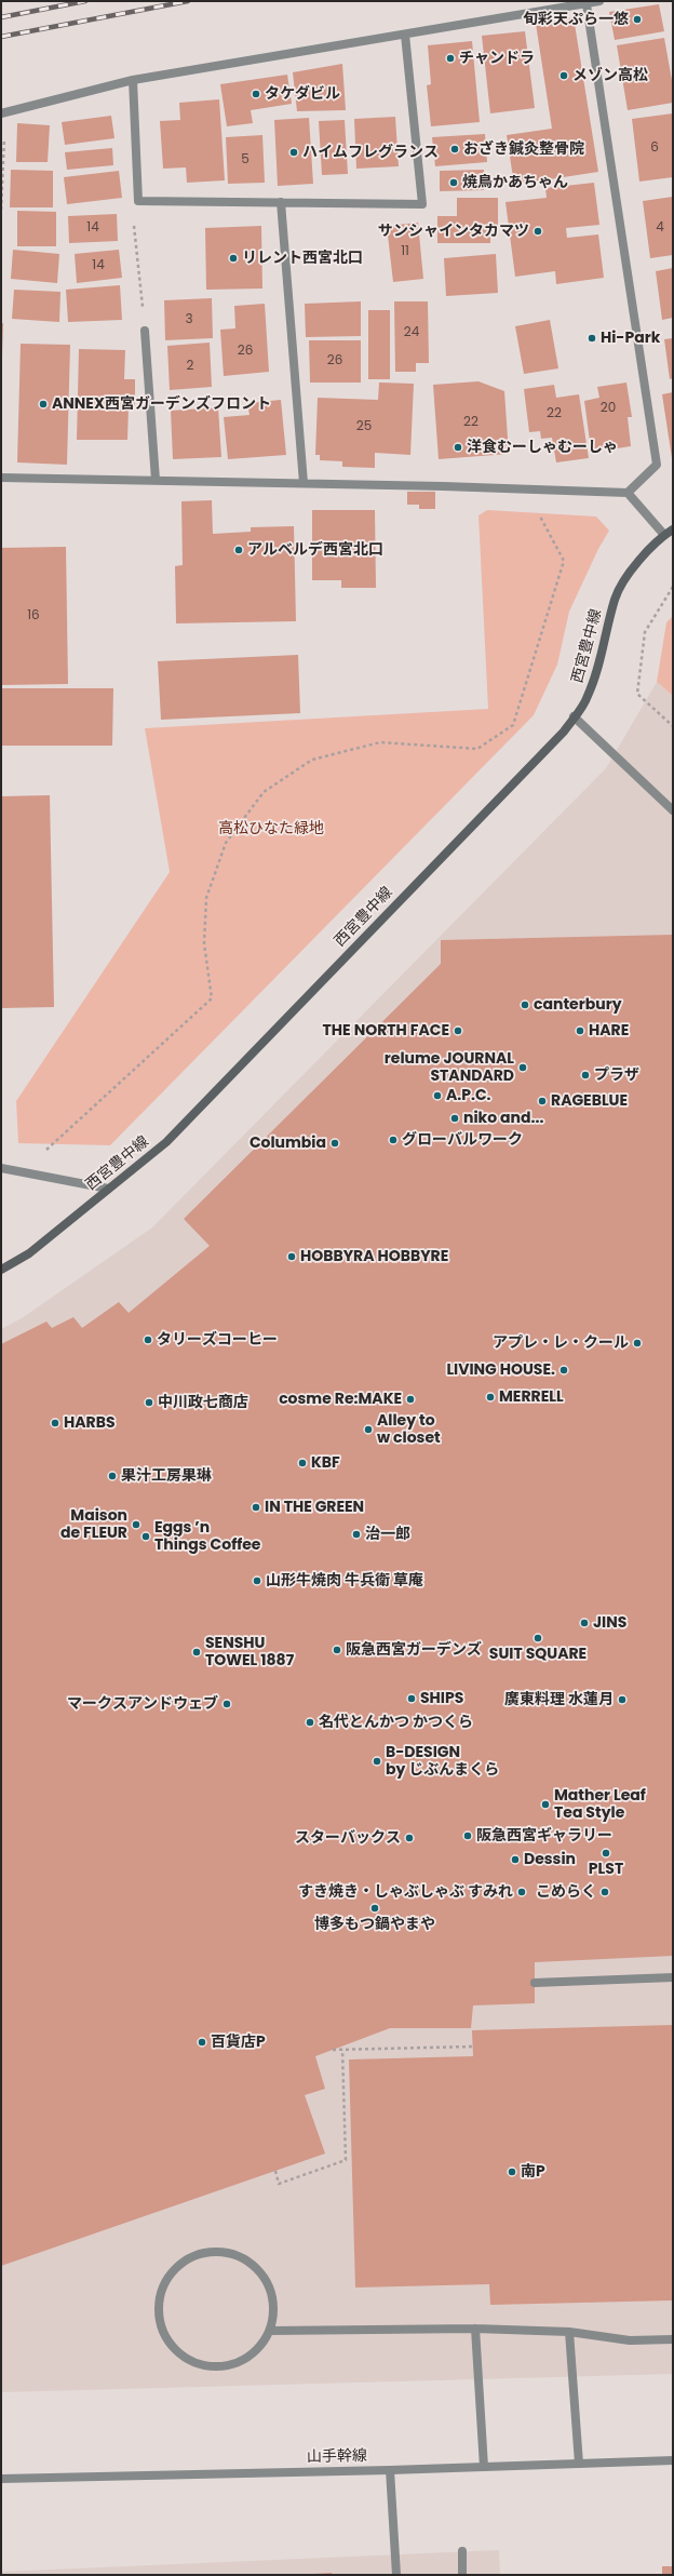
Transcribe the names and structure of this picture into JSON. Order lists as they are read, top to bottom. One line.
{"streets":{"main road":["西宮豊中線"],"street":["山手幹線"]},"parks":["高松ひなた緑地"],"places":["旬彩天ぷら一悠","チャンドラ","メゾン高松","タケダビル","おざき鍼灸整骨院","ハイムフレグランス","焼鳥かあちゃん","サンシャインタカマツ","リレント西宮北口","Hi-Park","ANNEX西宮ガーデンズフロント","洋食むーしゃむーしゃ","アルベルデ西宮北口","canterbury","THE NORTH FACE","HARE","relume JOURNAL STANDARD","プラザ","A.P.C.","RAGEBLUE","niko and...","グローバルワーク","Columbia","HOBBYRA HOBBYRE","タリーズコーヒー","アプレ・レ・クール","LIVING HOUSE.","MERRELL","cosme Re:MAKE","中川政七商店","HARBS","Alley to w closet","KBF","果汁工房果琳","IN THE GREEN","Maison de FLEUR","治一郎","Eggs ’n Things Coffee","山形牛焼肉 牛兵衛 草庵","JINS","SUIT SQUARE","阪急西宮ガーデンズ","SENSHU TOWEL 1887","SHIPS","廣東料理 水蓮月","マークスアンドウェブ","名代とんかつ かつくら","B-DESIGN by じぶんまくら","Mather Leaf Tea Style","阪急西宮ギャラリー","スターバックス","PLST","Dessin","すき焼き・しゃぶしゃぶ すみれ","こめらく","博多もつ鍋やまや","百貨店P","南P"],"house_numbers":["6","5","14","4","11","14","3","24","26","26","2","20","22","22","25","16"]}
